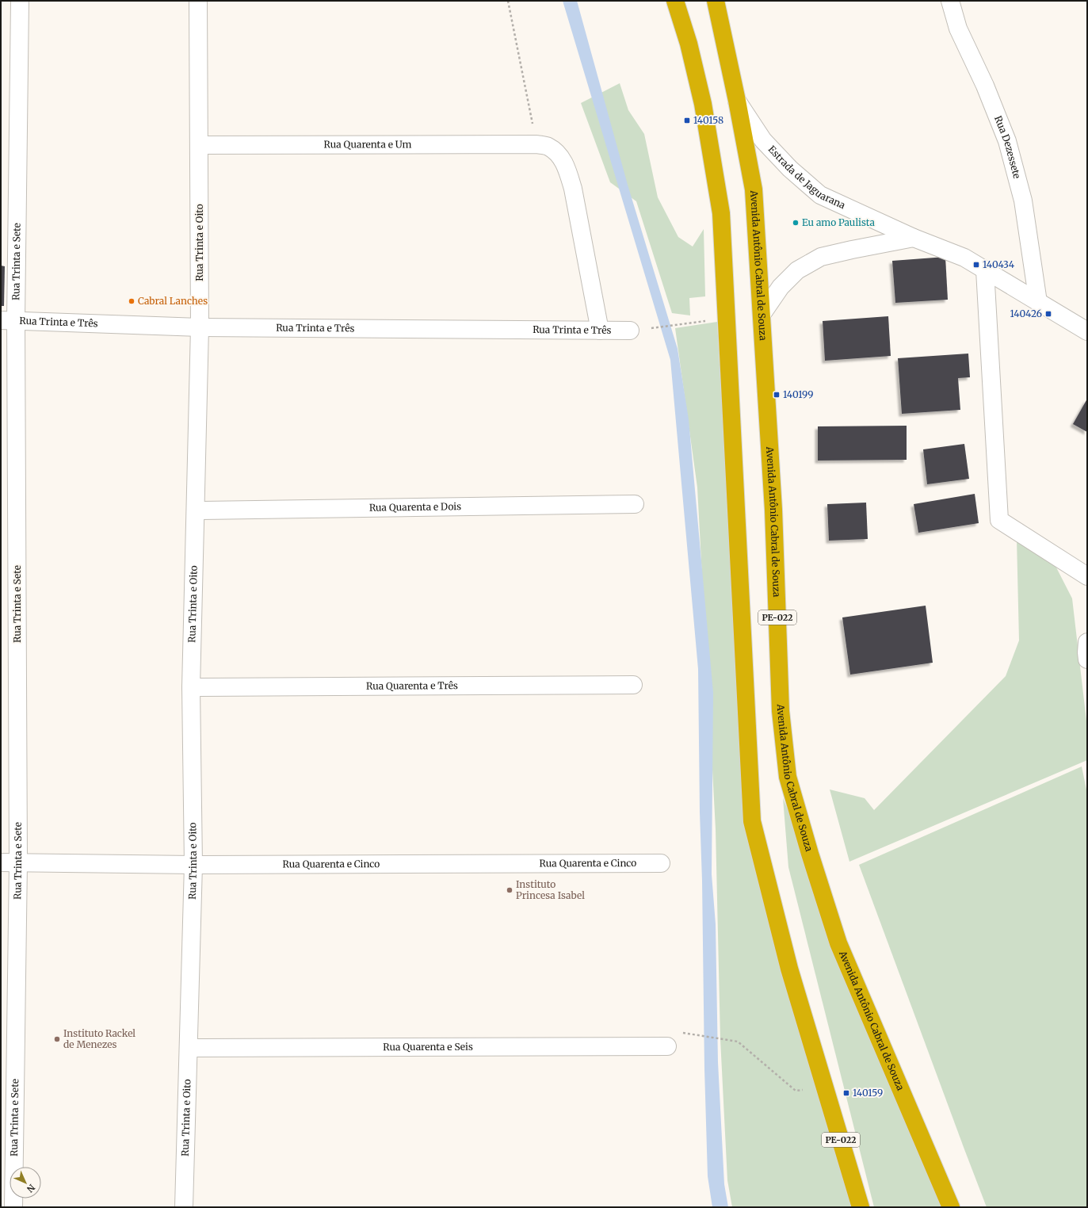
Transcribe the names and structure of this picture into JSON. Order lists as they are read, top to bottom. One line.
{"streets":{"highway":["Avenida Antônio Cabral de Souza","PE-022"],"street":["Rua Quarenta e Um","Rua Dezessete","Estrada de Jaguarana","Rua Trinta e Oito","Rua Trinta e Sete","Rua Trinta e Três","Rua Quarenta e Dois","Rua Quarenta e Três","Rua Quarenta e Cinco","Rua Quarenta e Seis"]},"crossings":[["Rua Quarenta e Um","Rua Trinta e Oito"],["Rua Quarenta e Um","Rua Trinta e Três"],["Rua Dezessete","Estrada de Jaguarana"],["Estrada de Jaguarana","Avenida Antônio Cabral de Souza"],["Rua Trinta e Oito","Rua Trinta e Três"],["Rua Trinta e Oito","Rua Quarenta e Dois"],["Rua Trinta e Oito","Rua Quarenta e Três"],["Rua Trinta e Oito","Rua Quarenta e Cinco"],["Rua Trinta e Oito","Rua Quarenta e Seis"],["Rua Trinta e Sete","Rua Trinta e Três"],["Rua Trinta e Sete","Rua Quarenta e Cinco"]],"places":{"transit":["140158","140434","140426","140199","140159"],"other":["Eu amo Paulista","Cabral Lanches","Instituto Princesa Isabel","Instituto Rackel de Menezes"]},"north":"bottom right"}
